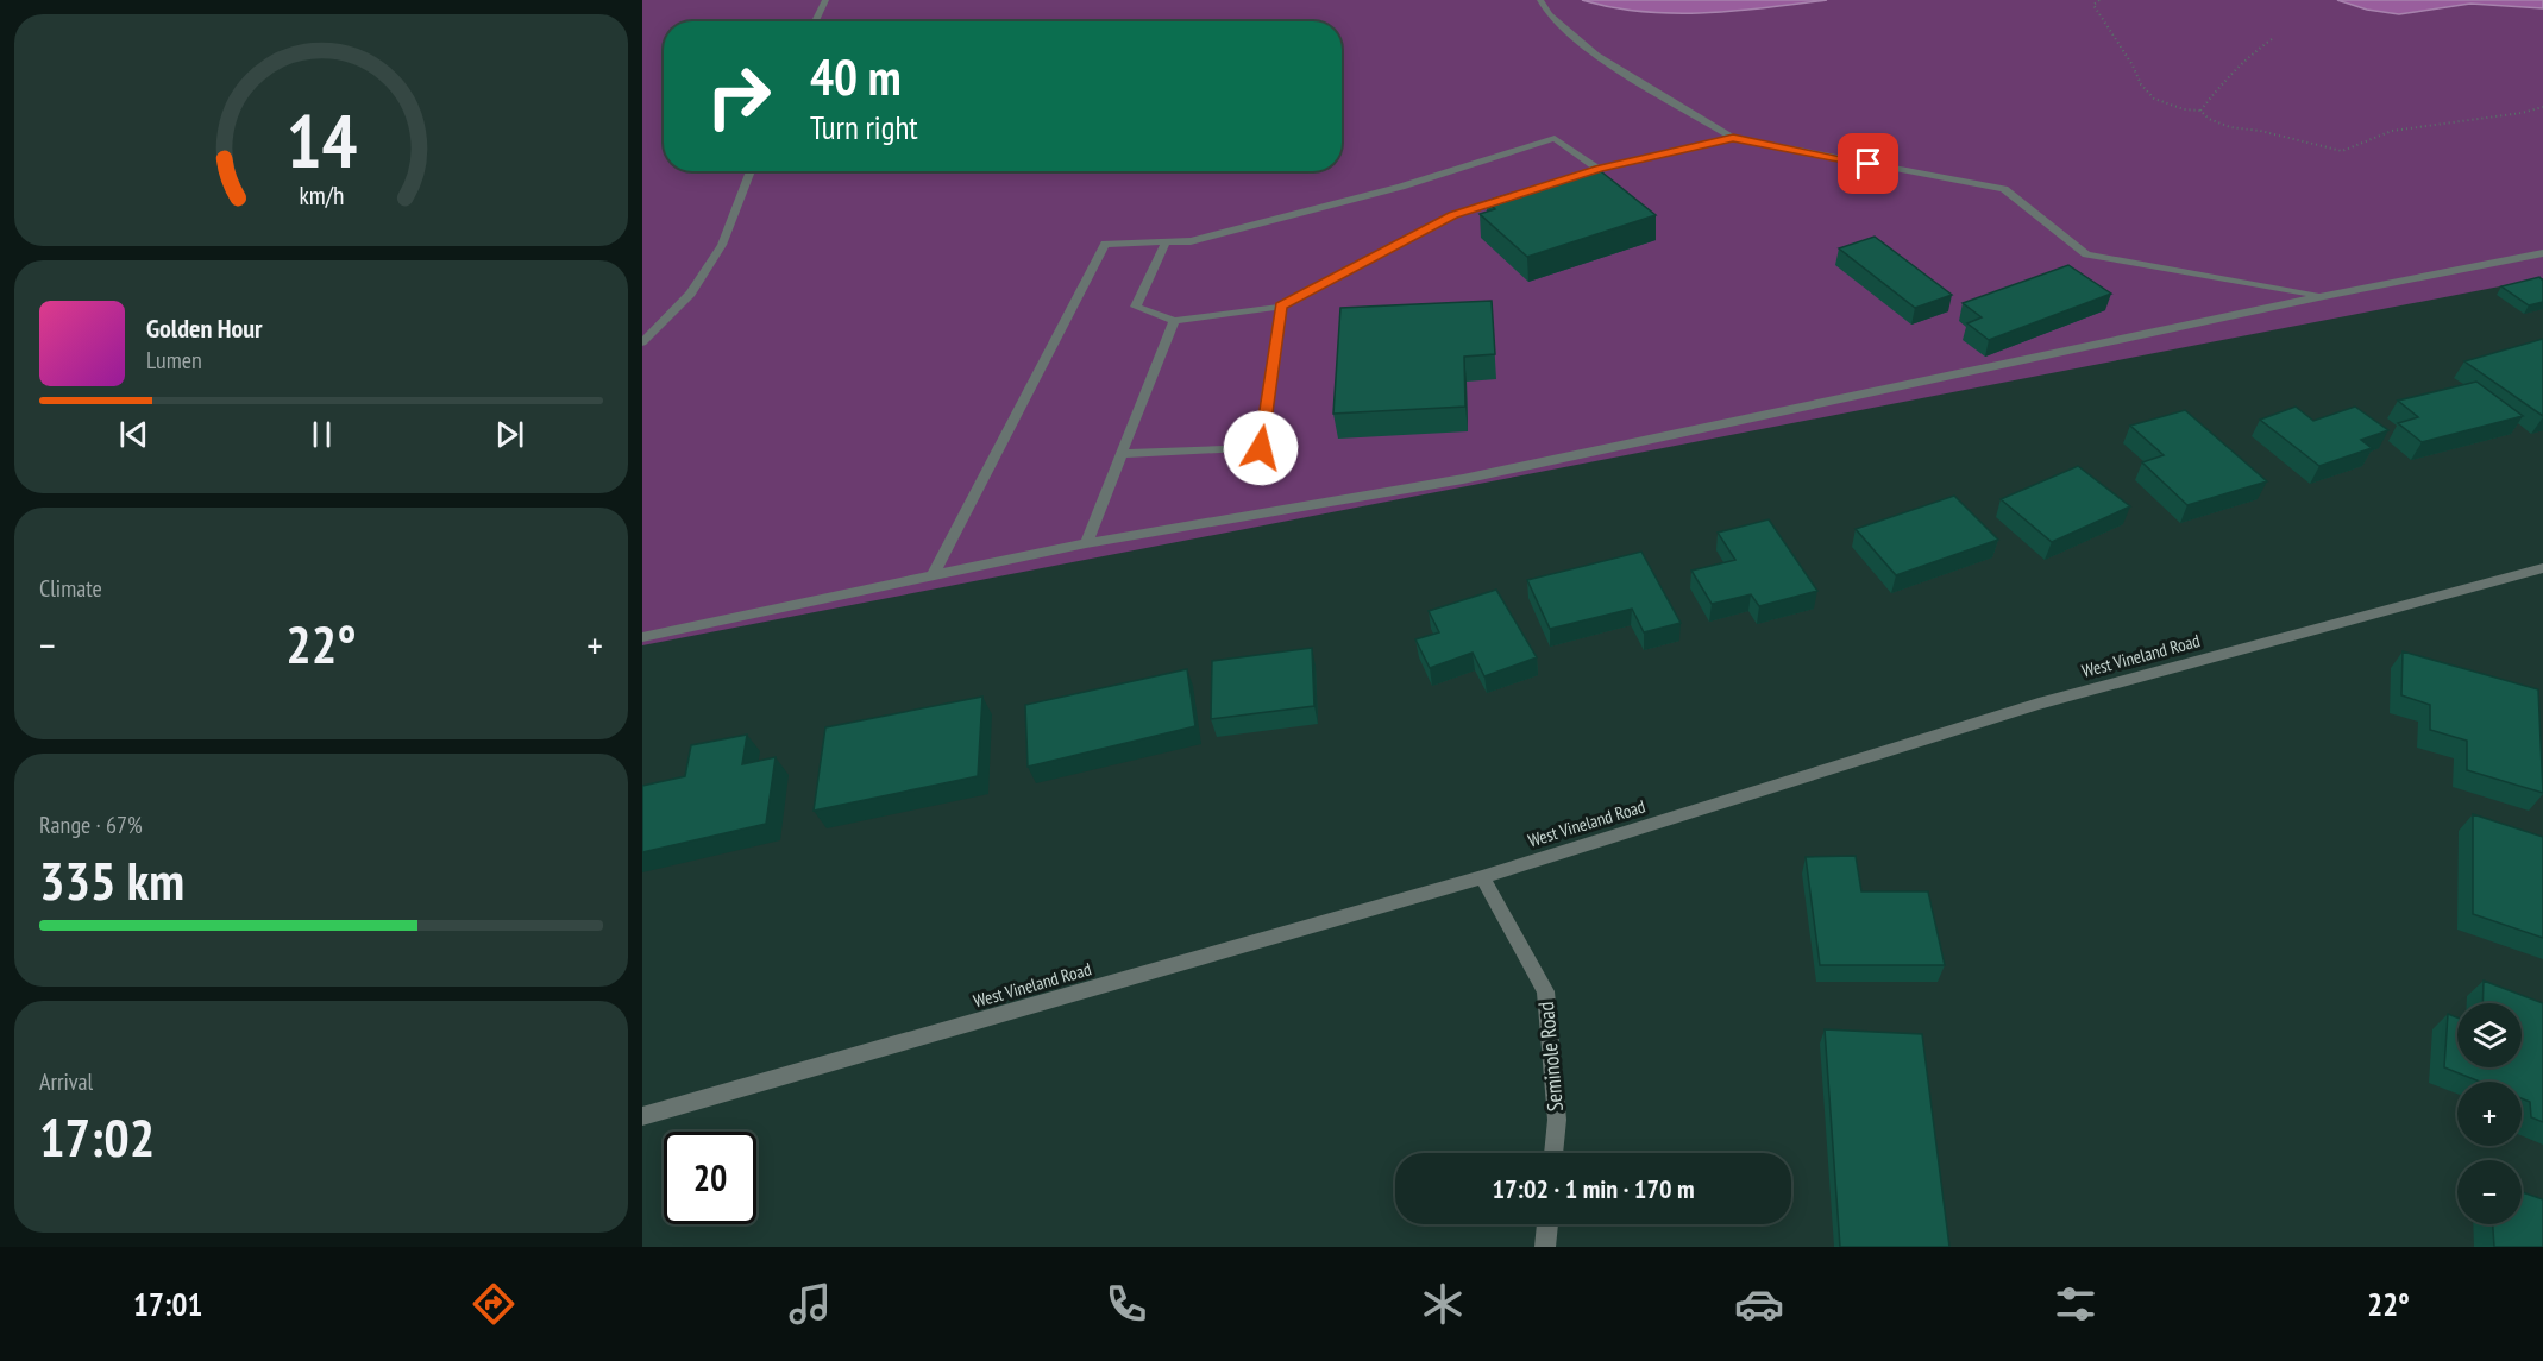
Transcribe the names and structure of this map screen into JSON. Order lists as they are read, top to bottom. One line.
{"streets":{"street":["West Vineland Road","Seminole Road"]},"crossings":[["West Vineland Road","Seminole Road"]],"page":{"turn":["40 m","Turn right"],"song":["Golden Hour","Lumen"],"tile":["Climate",["Range · 67%","335 km"],["Arrival","17:02"]],"heat":["−","22°","+"],"map_buttons":["+","−"],"limit":"20","trip":"17:02 · 1 min · 170 m","tabs":["17:01","22°"],"gauge":["14","km/h"]}}
